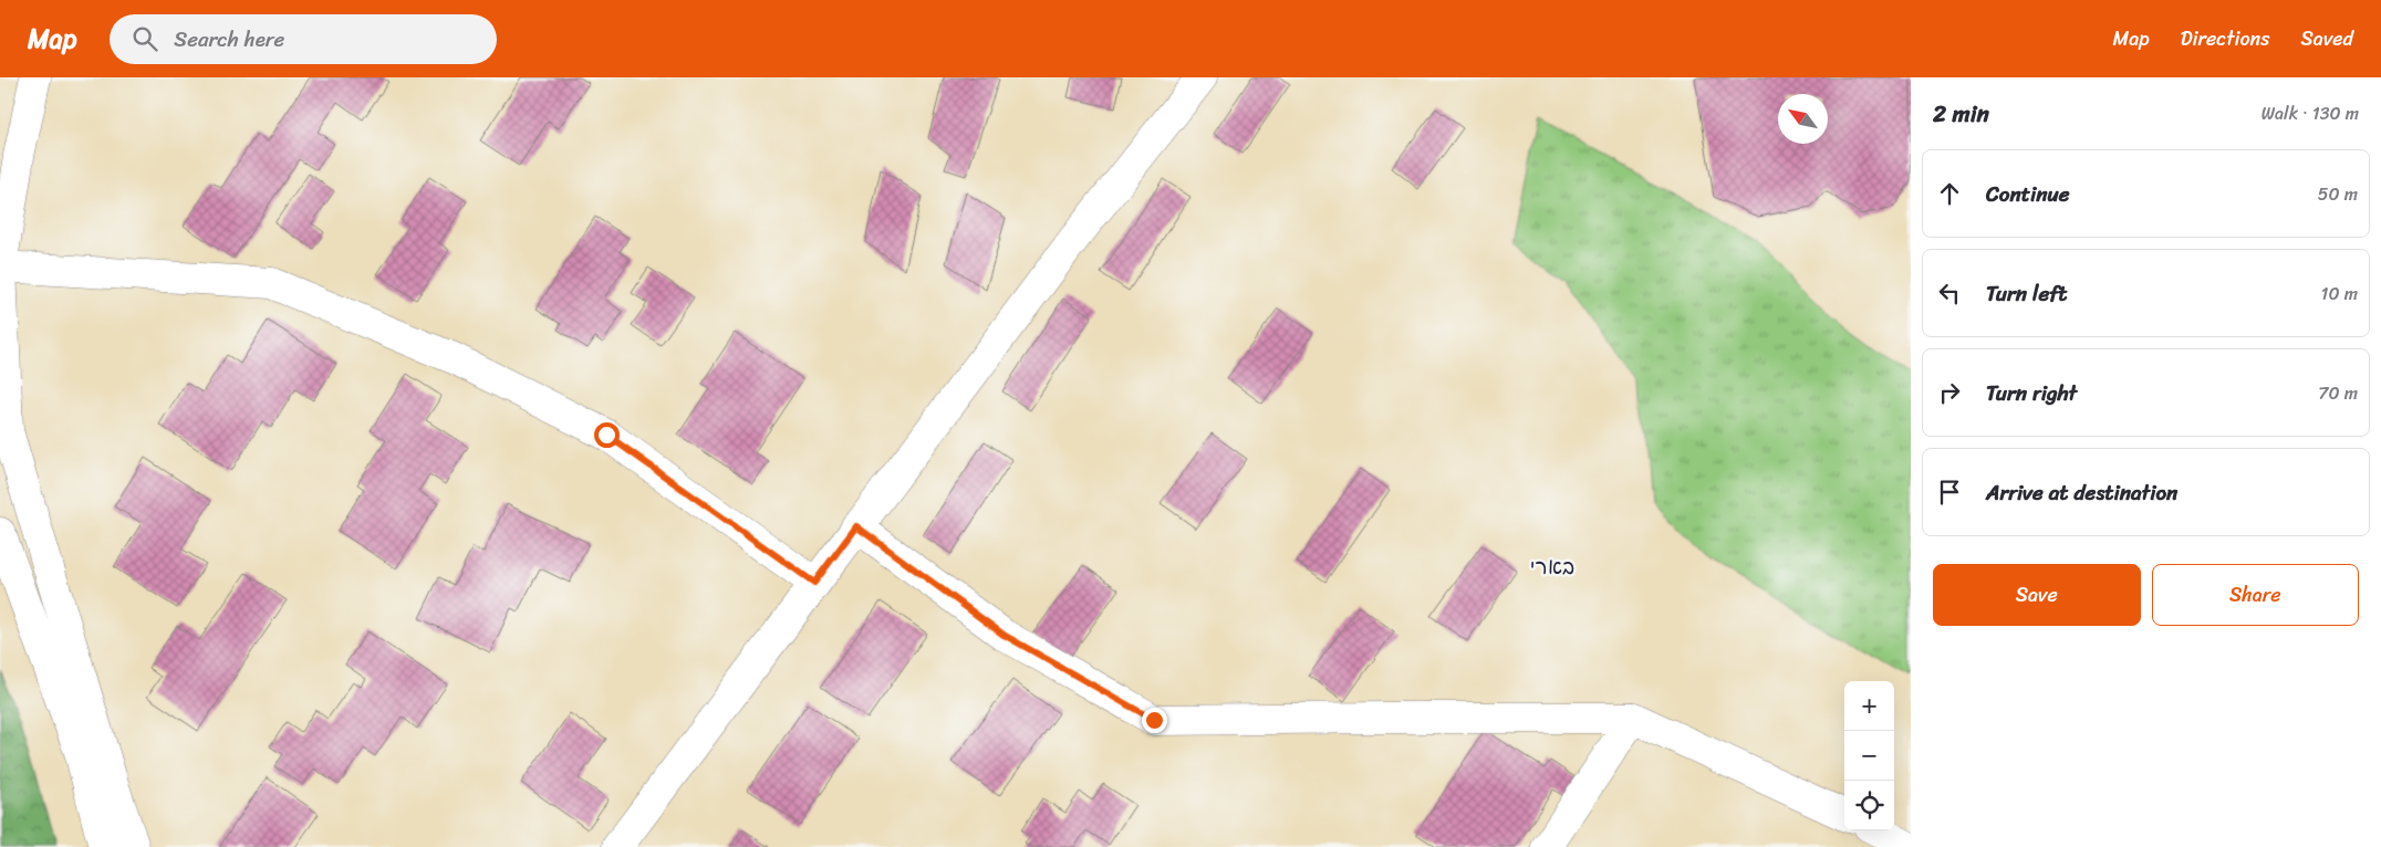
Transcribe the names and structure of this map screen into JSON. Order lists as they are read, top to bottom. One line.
{"districts":["בארי"],"north":"top left","page":{"header":"Map","search":"Search here","nav":["Map","Directions","Saved"],"heading":["2 min","Walk · 130 m"],"list":[["Continue","50 m"],["Turn left","10 m"],["Turn right","70 m"],"Arrive at destination"],"buttons":["Save","Share"],"map_buttons":["+","−"]}}
